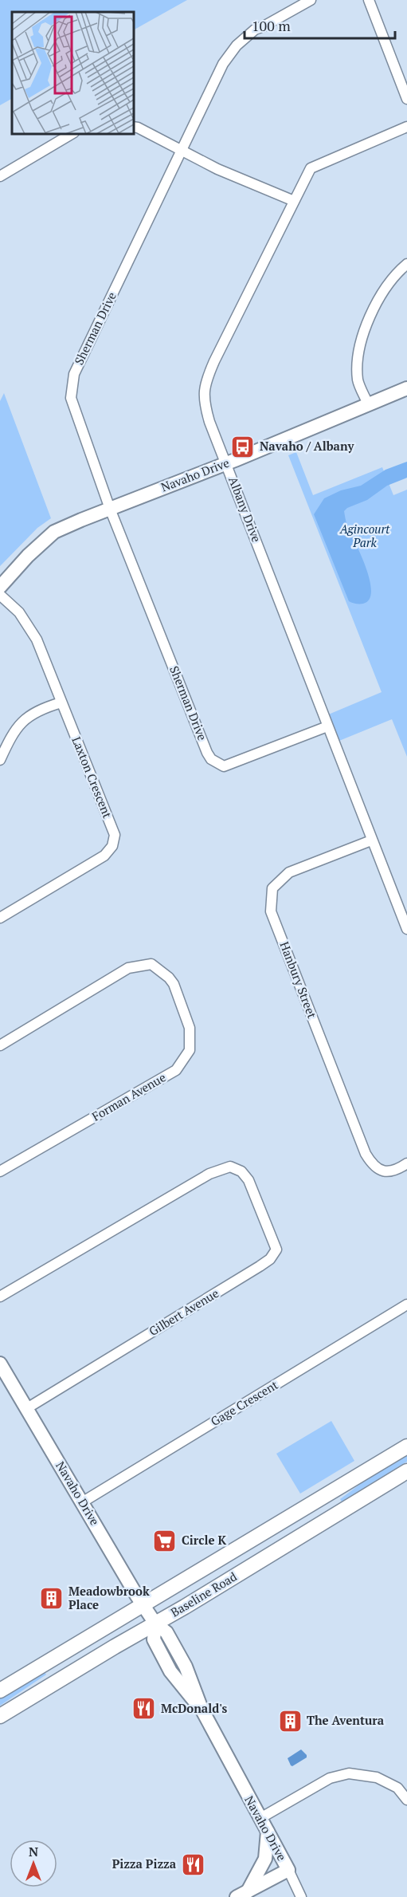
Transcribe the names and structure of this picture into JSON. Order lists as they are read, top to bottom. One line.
{"streets":{"main road":["Baseline Road"],"street":["Sherman Drive","Navaho Drive","Albany Drive","Laxton Crescent","Hanbury Street","Forman Avenue","Gilbert Avenue","Gage Crescent"]},"crossings":[["Sherman Drive","Navaho Drive"],["Sherman Drive","Albany Drive"],["Navaho Drive","Albany Drive"],["Navaho Drive","Gilbert Avenue"],["Navaho Drive","Gage Crescent"],["Navaho Drive","Baseline Road"],["Albany Drive","Hanbury Street"]],"parks":["Agincourt Park"],"places":{"bus stop":["Navaho / Albany"],"supermarket":["Circle K"],"building":["Meadowbrook Place","The Aventura"],"restaurant":["McDonald's","Pizza Pizza"]},"scale_bar":"100 m","north":"top"}
